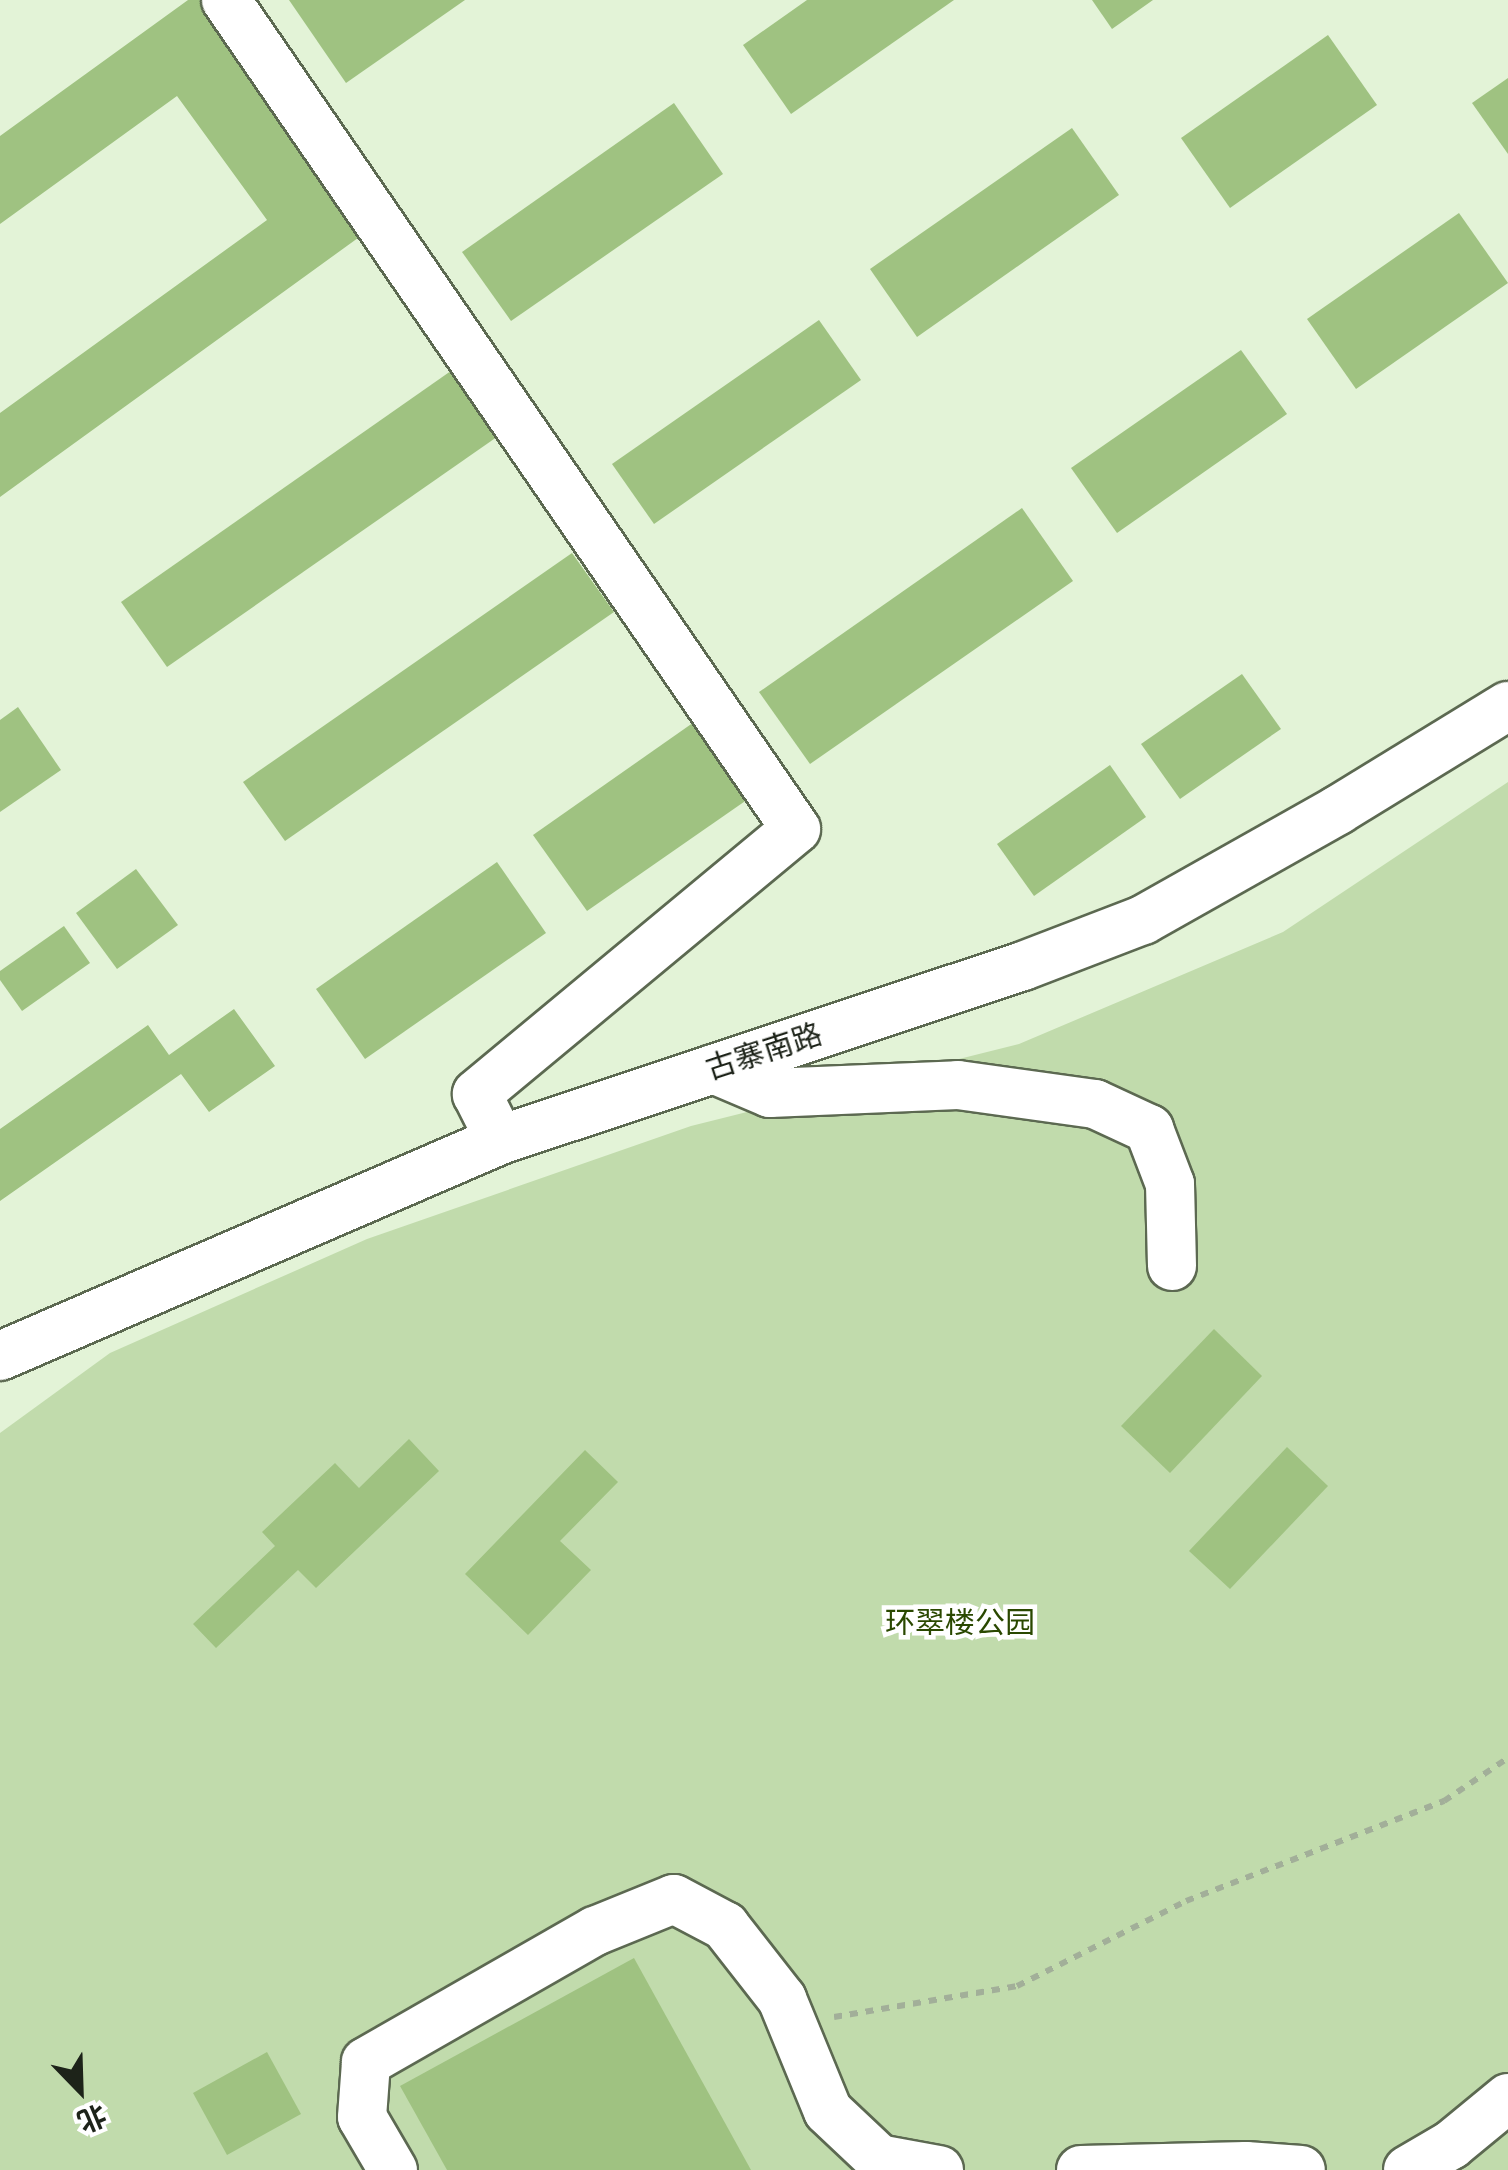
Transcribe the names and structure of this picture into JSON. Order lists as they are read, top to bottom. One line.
{"streets":{"street":["古寨南路"]},"parks":["环翠楼公园"],"north":"bottom right"}
